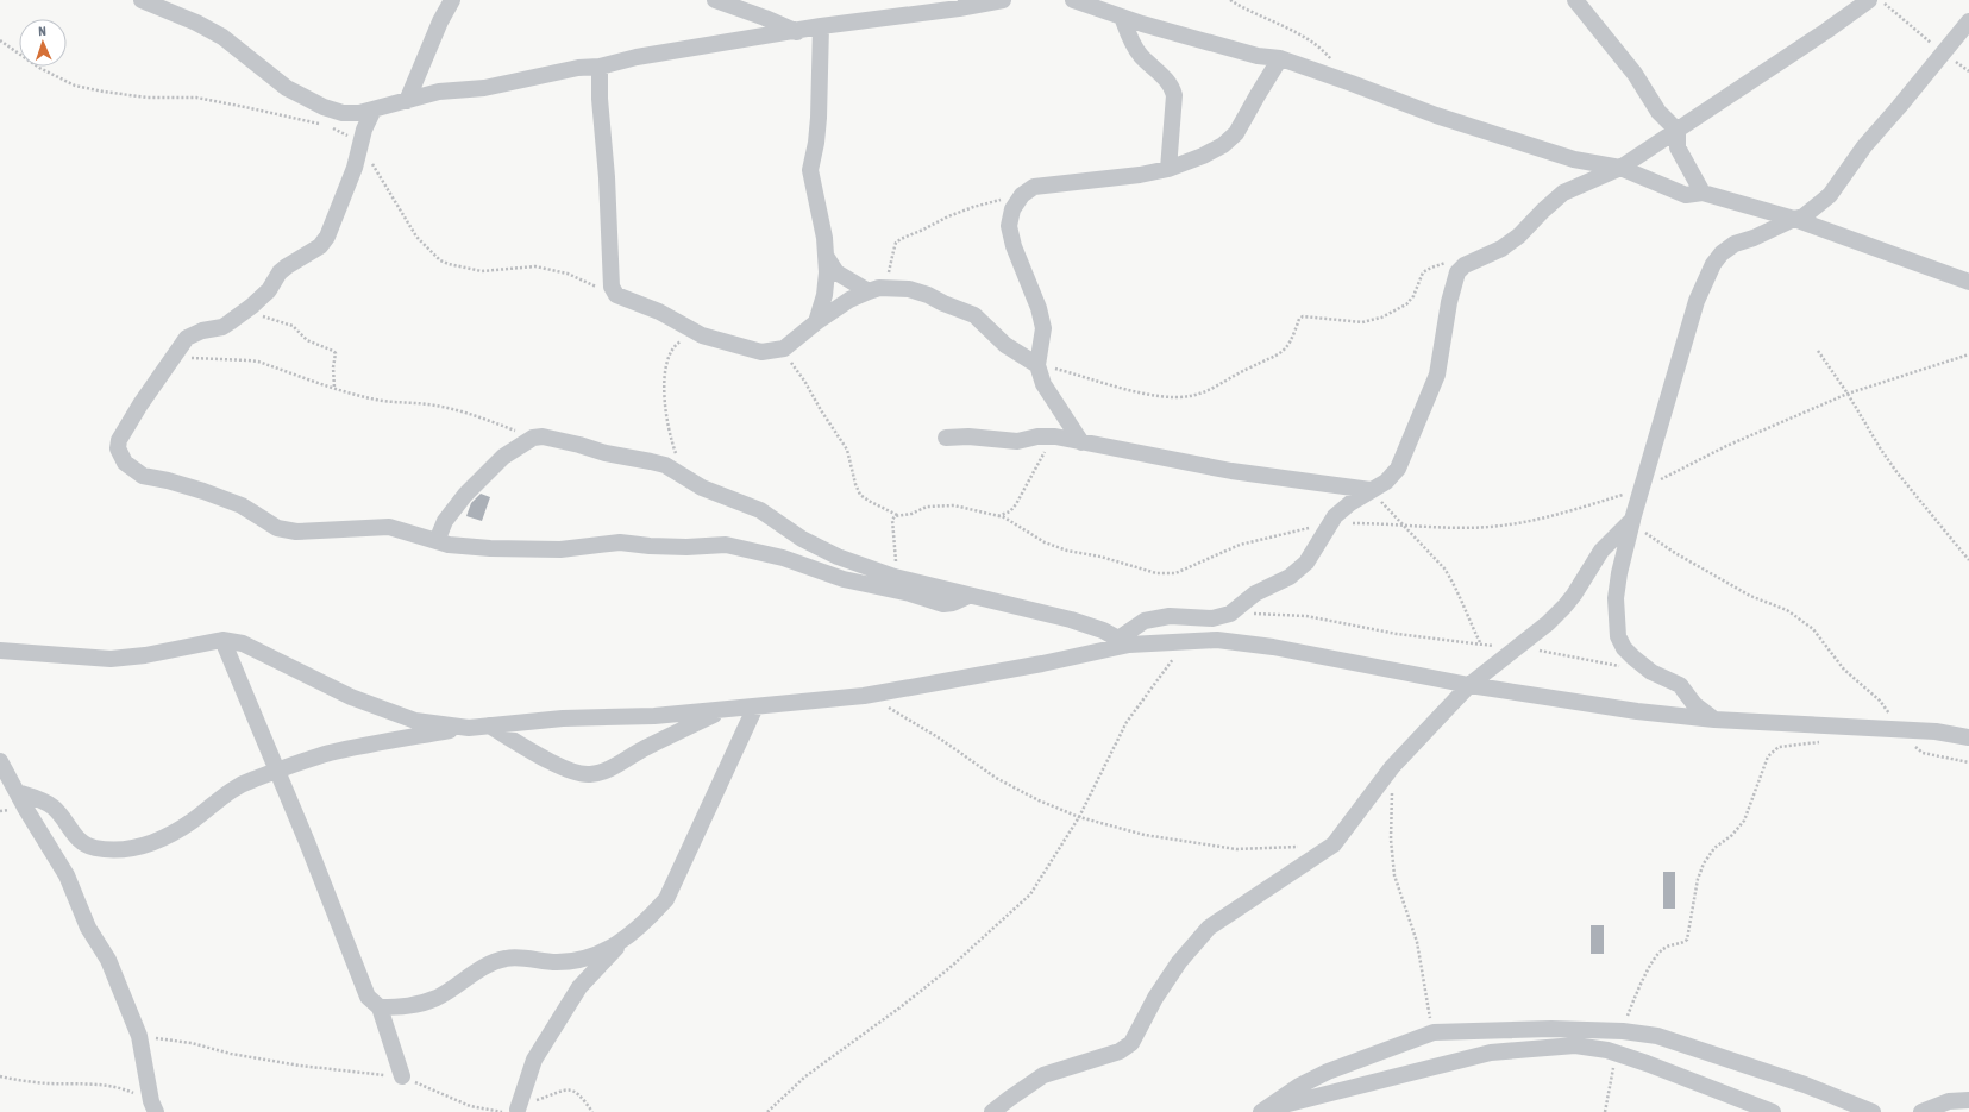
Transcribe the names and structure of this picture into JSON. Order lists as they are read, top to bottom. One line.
{"north":"top"}
